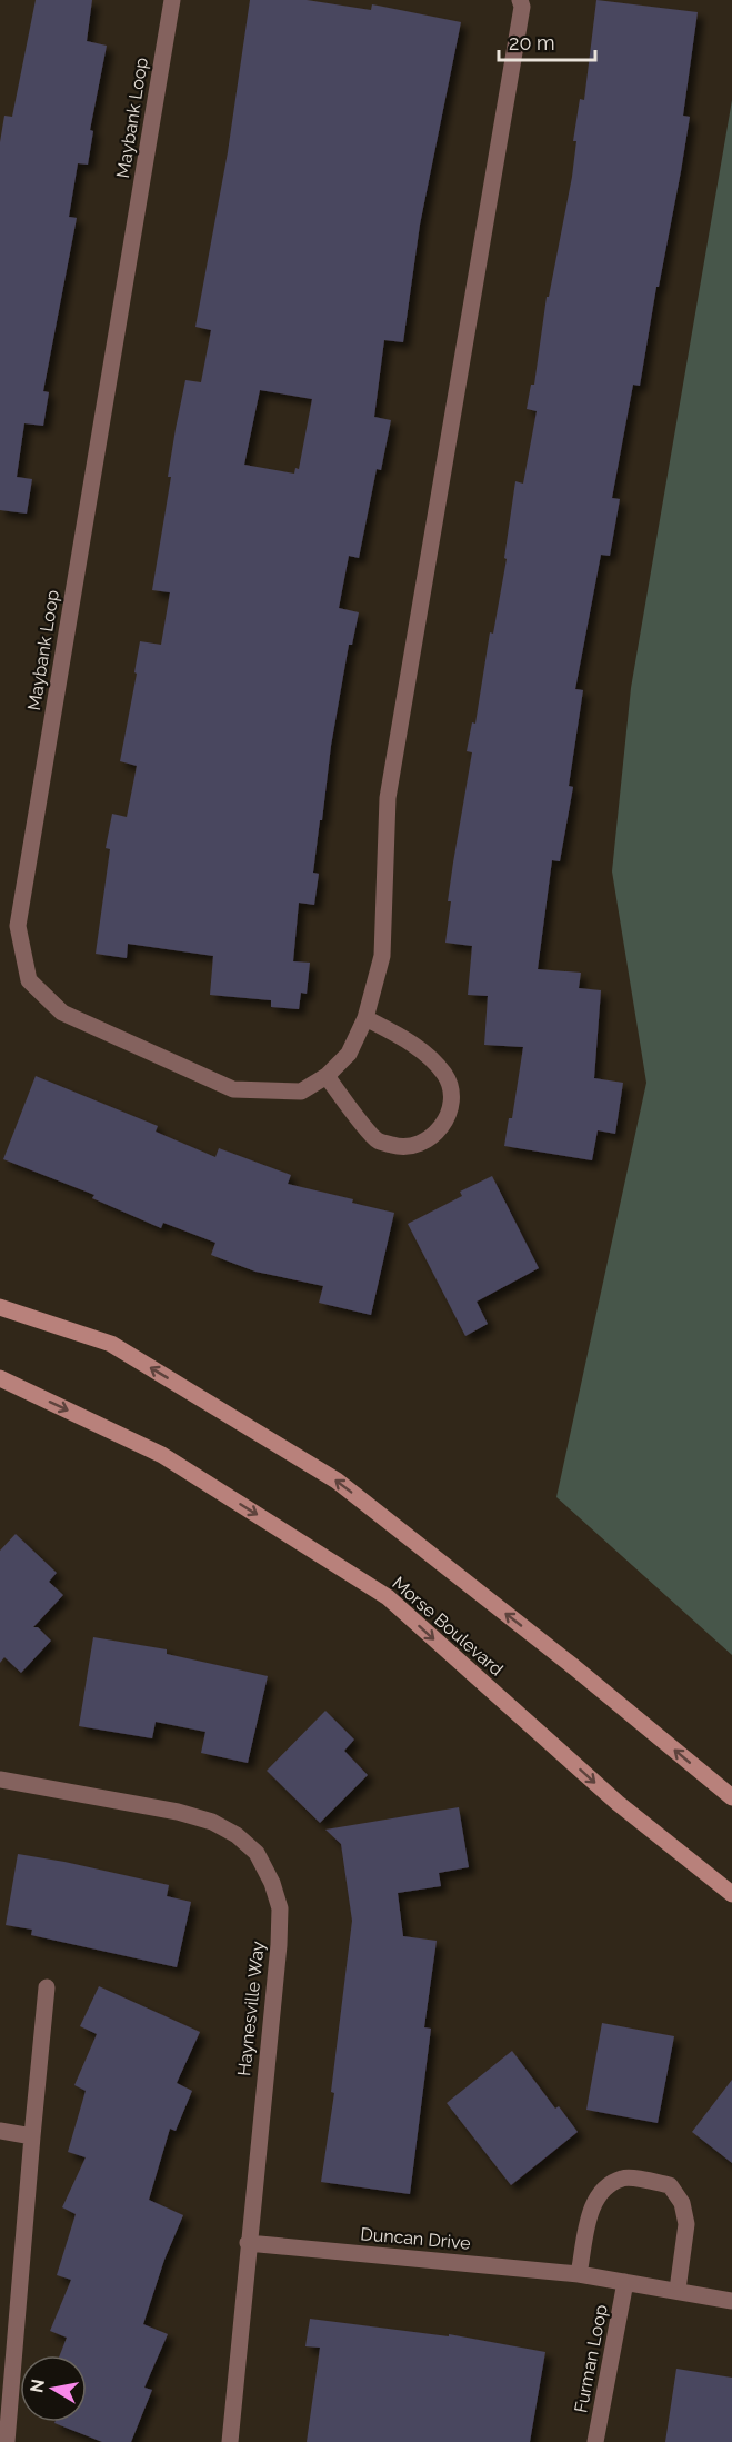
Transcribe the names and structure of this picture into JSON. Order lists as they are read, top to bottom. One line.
{"streets":{"main road":["Morse Boulevard"],"street":["Maybank Loop","Haynesville Way","Duncan Drive","Furman Loop"]},"crossings":[["Haynesville Way","Duncan Drive"],["Duncan Drive","Furman Loop"]],"scale_bar":"20 m","north":"left"}
